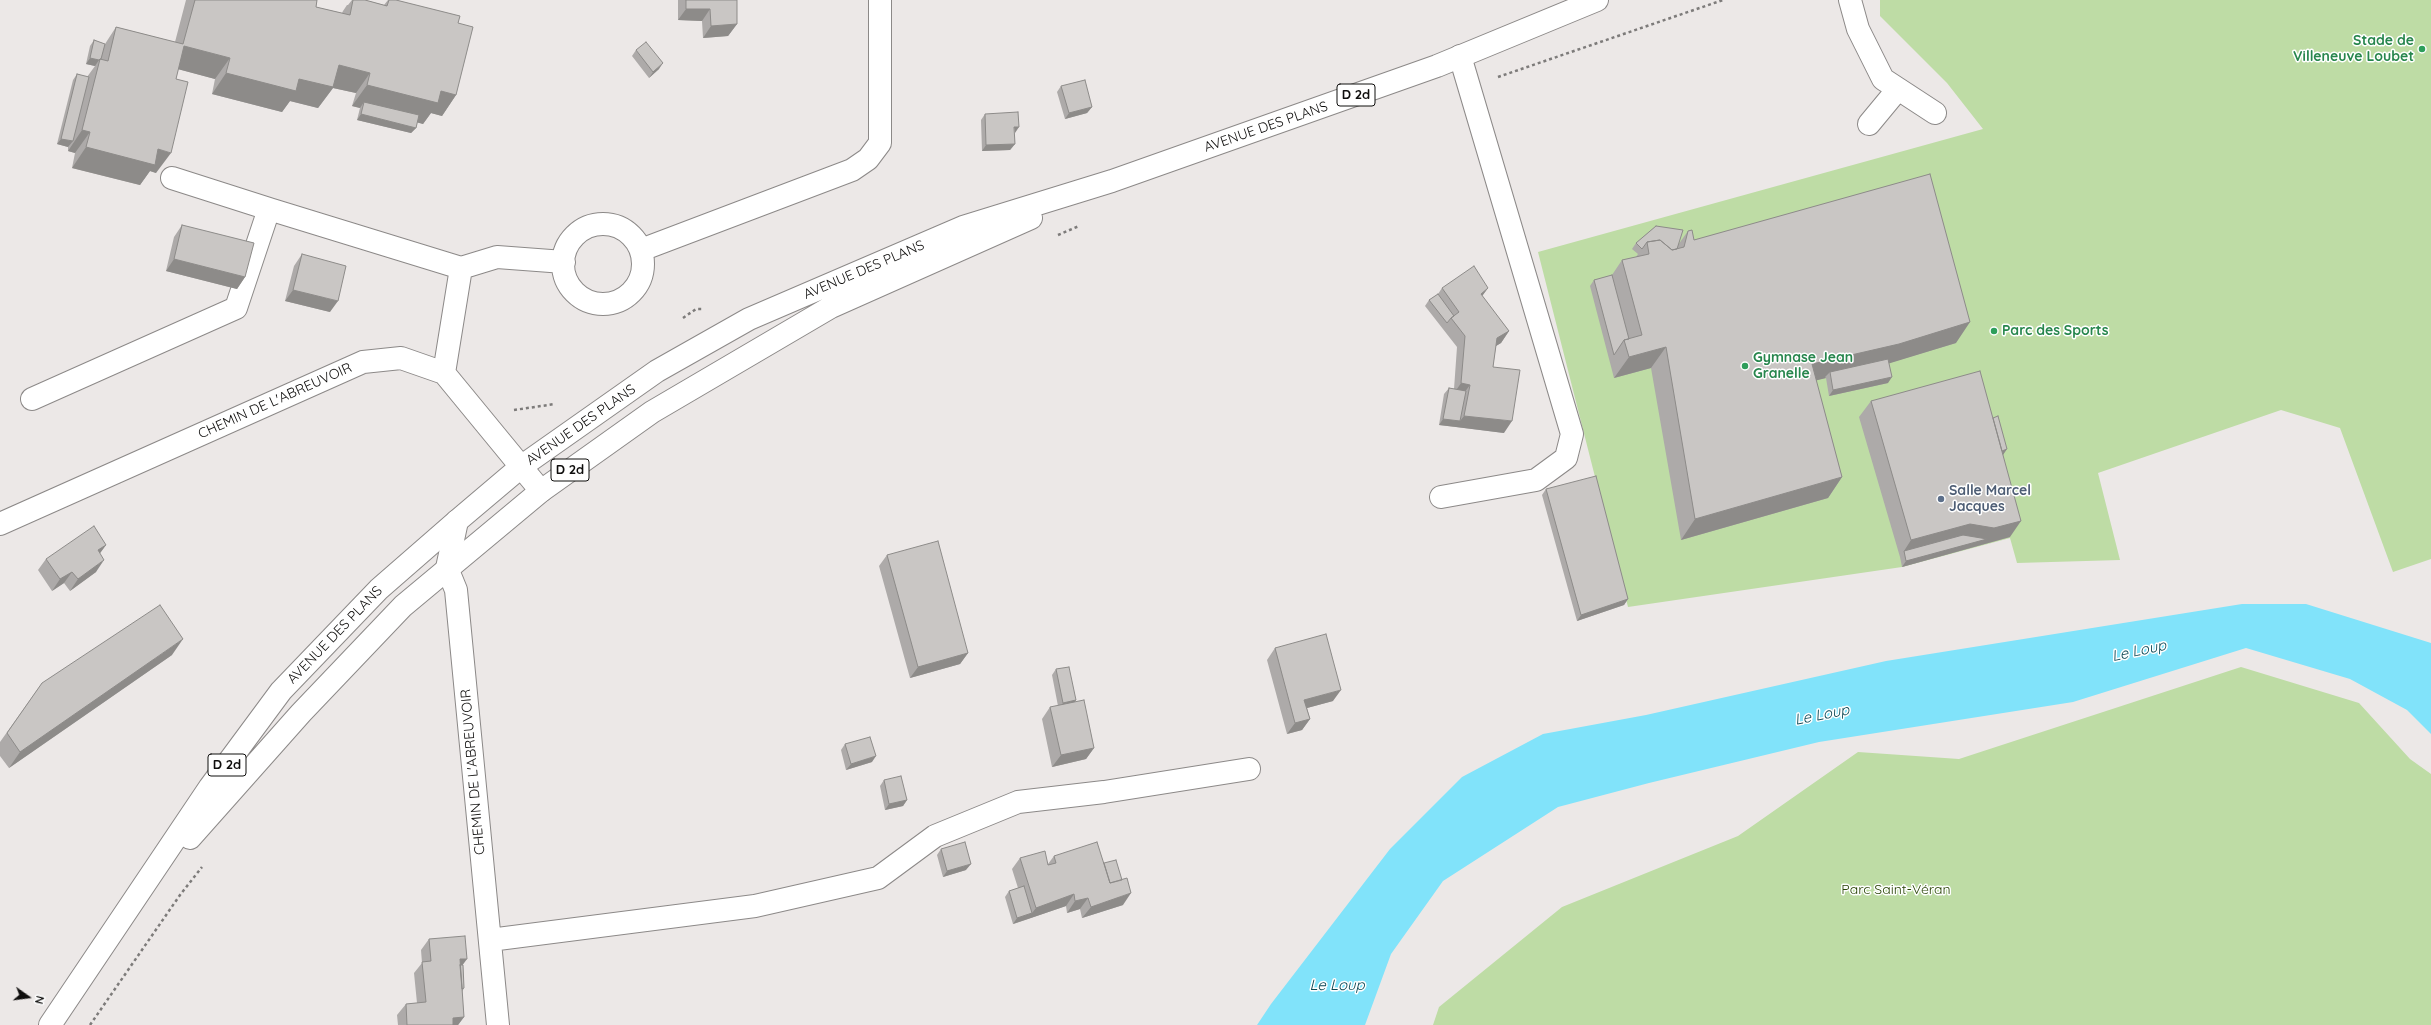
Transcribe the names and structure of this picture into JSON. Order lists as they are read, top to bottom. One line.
{"streets":{"main road":["D 2d","AVENUE DES PLANS","CHEMIN DE L'ABREUVOIR"]},"crossings":[["AVENUE DES PLANS","CHEMIN DE L'ABREUVOIR"]],"water":["Le Loup"],"parks":["Parc Saint-Véran"],"places":["Stade de Villeneuve Loubet","Parc des Sports","Gymnase Jean Granelle","Salle Marcel Jacques"],"north":"right"}
